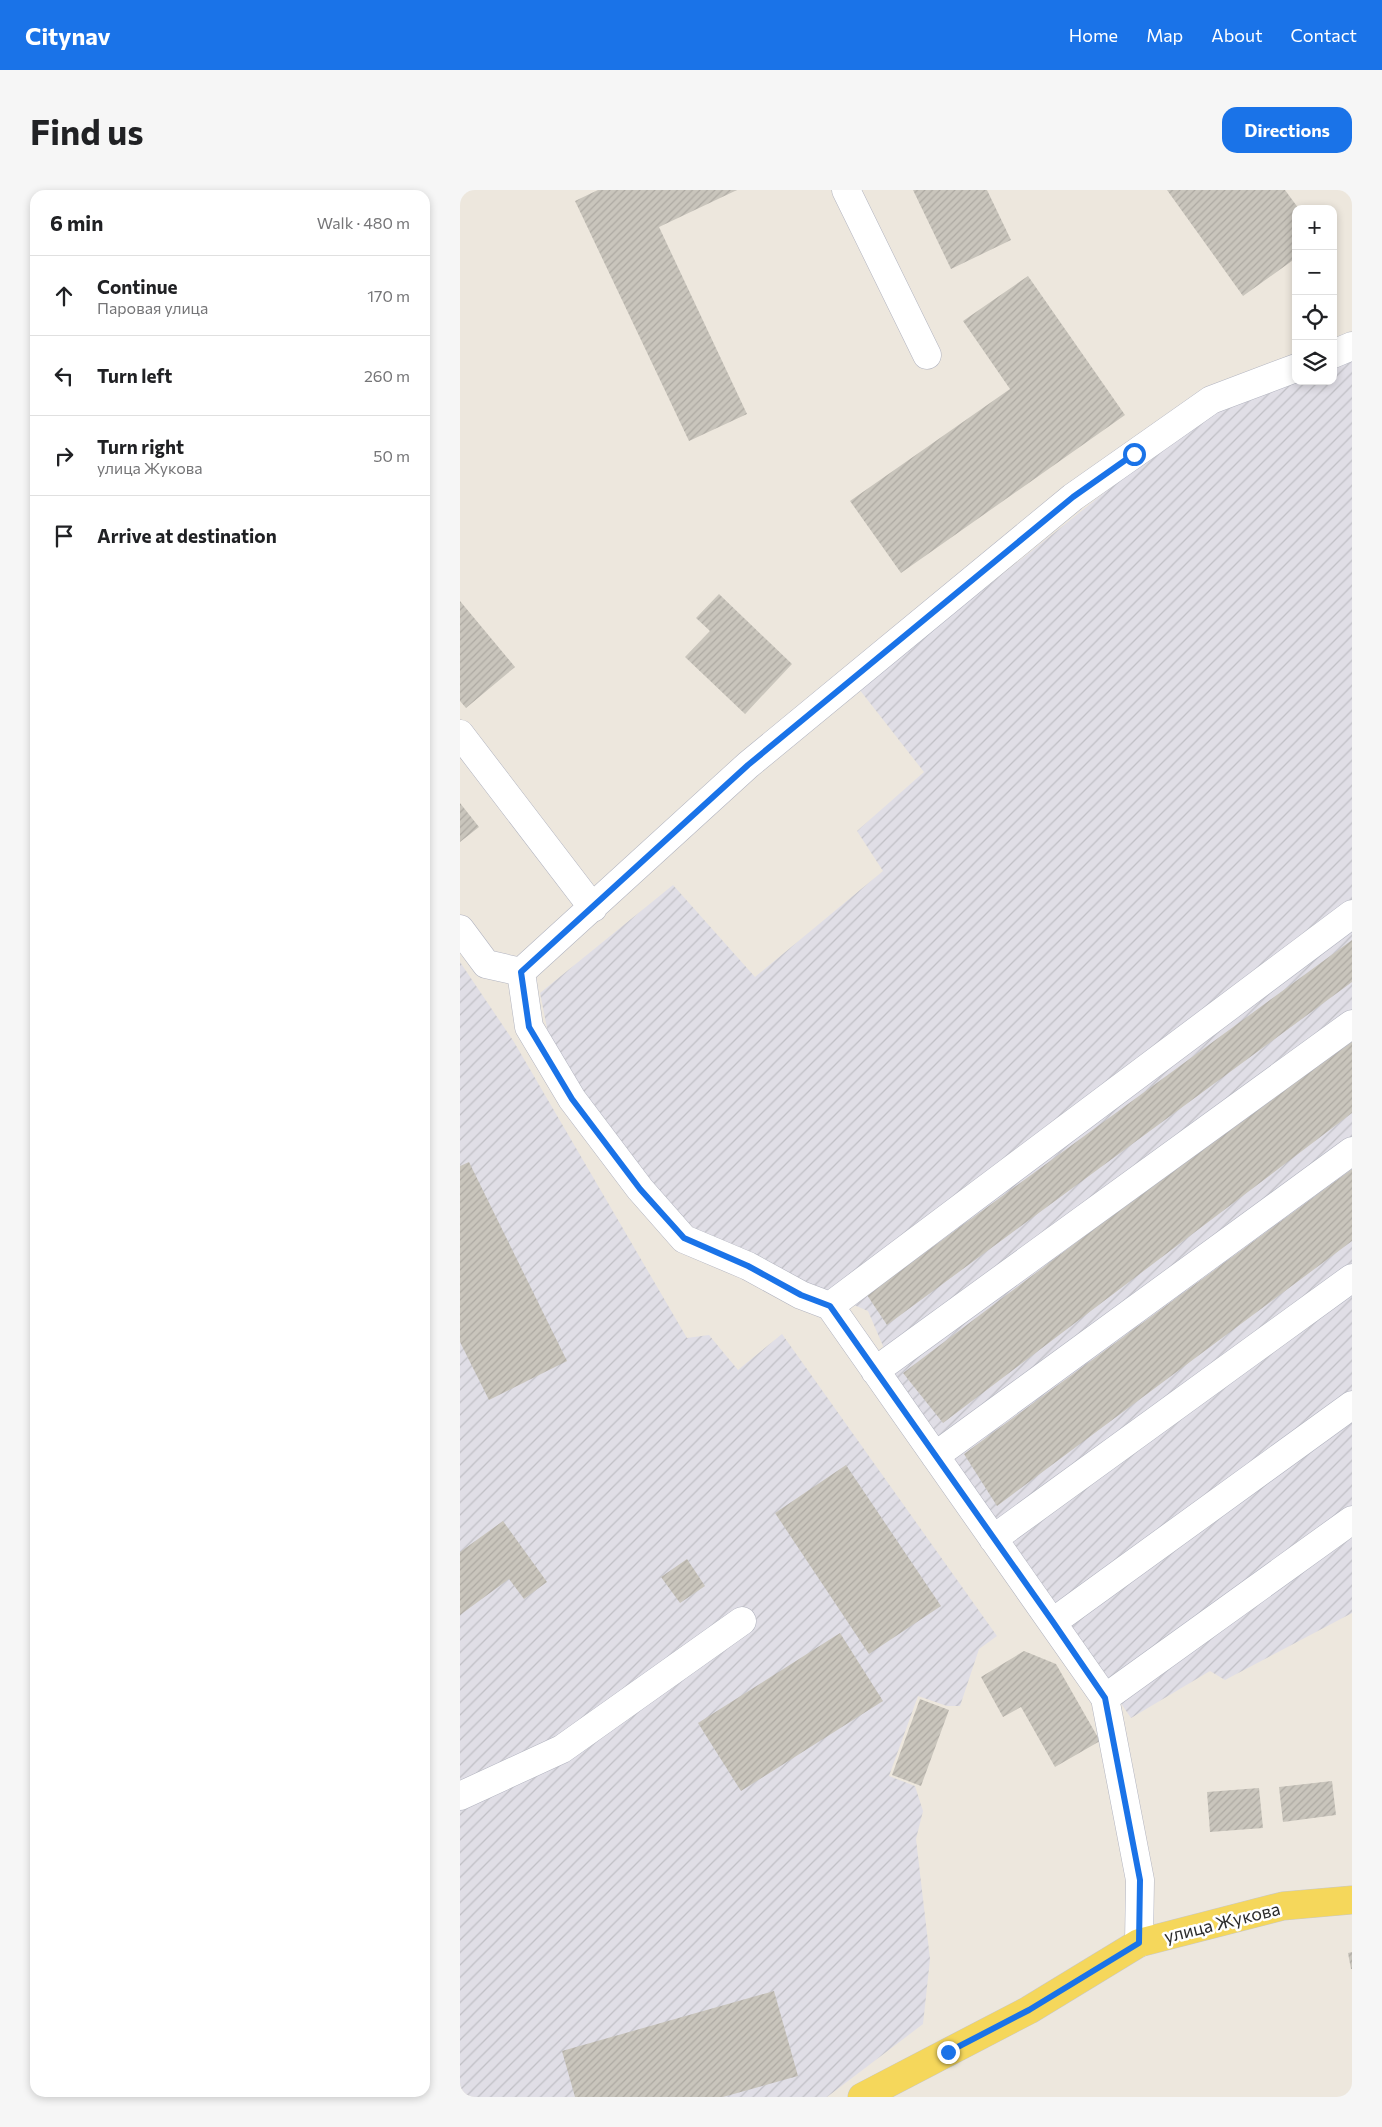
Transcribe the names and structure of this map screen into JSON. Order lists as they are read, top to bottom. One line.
{"streets":{"main road":["улица Жукова"]},"page":{"header":"Citynav","nav":["Home","Map","About","Contact"],"buttons":"Directions","title":"Find us","heading":["6 min","Walk · 480 m"],"map_buttons":["+","−"],"list":[["Continue","Паровая улица","170 m"],["Turn left","260 m"],["Turn right","улица Жукова","50 m"],"Arrive at destination"]}}
